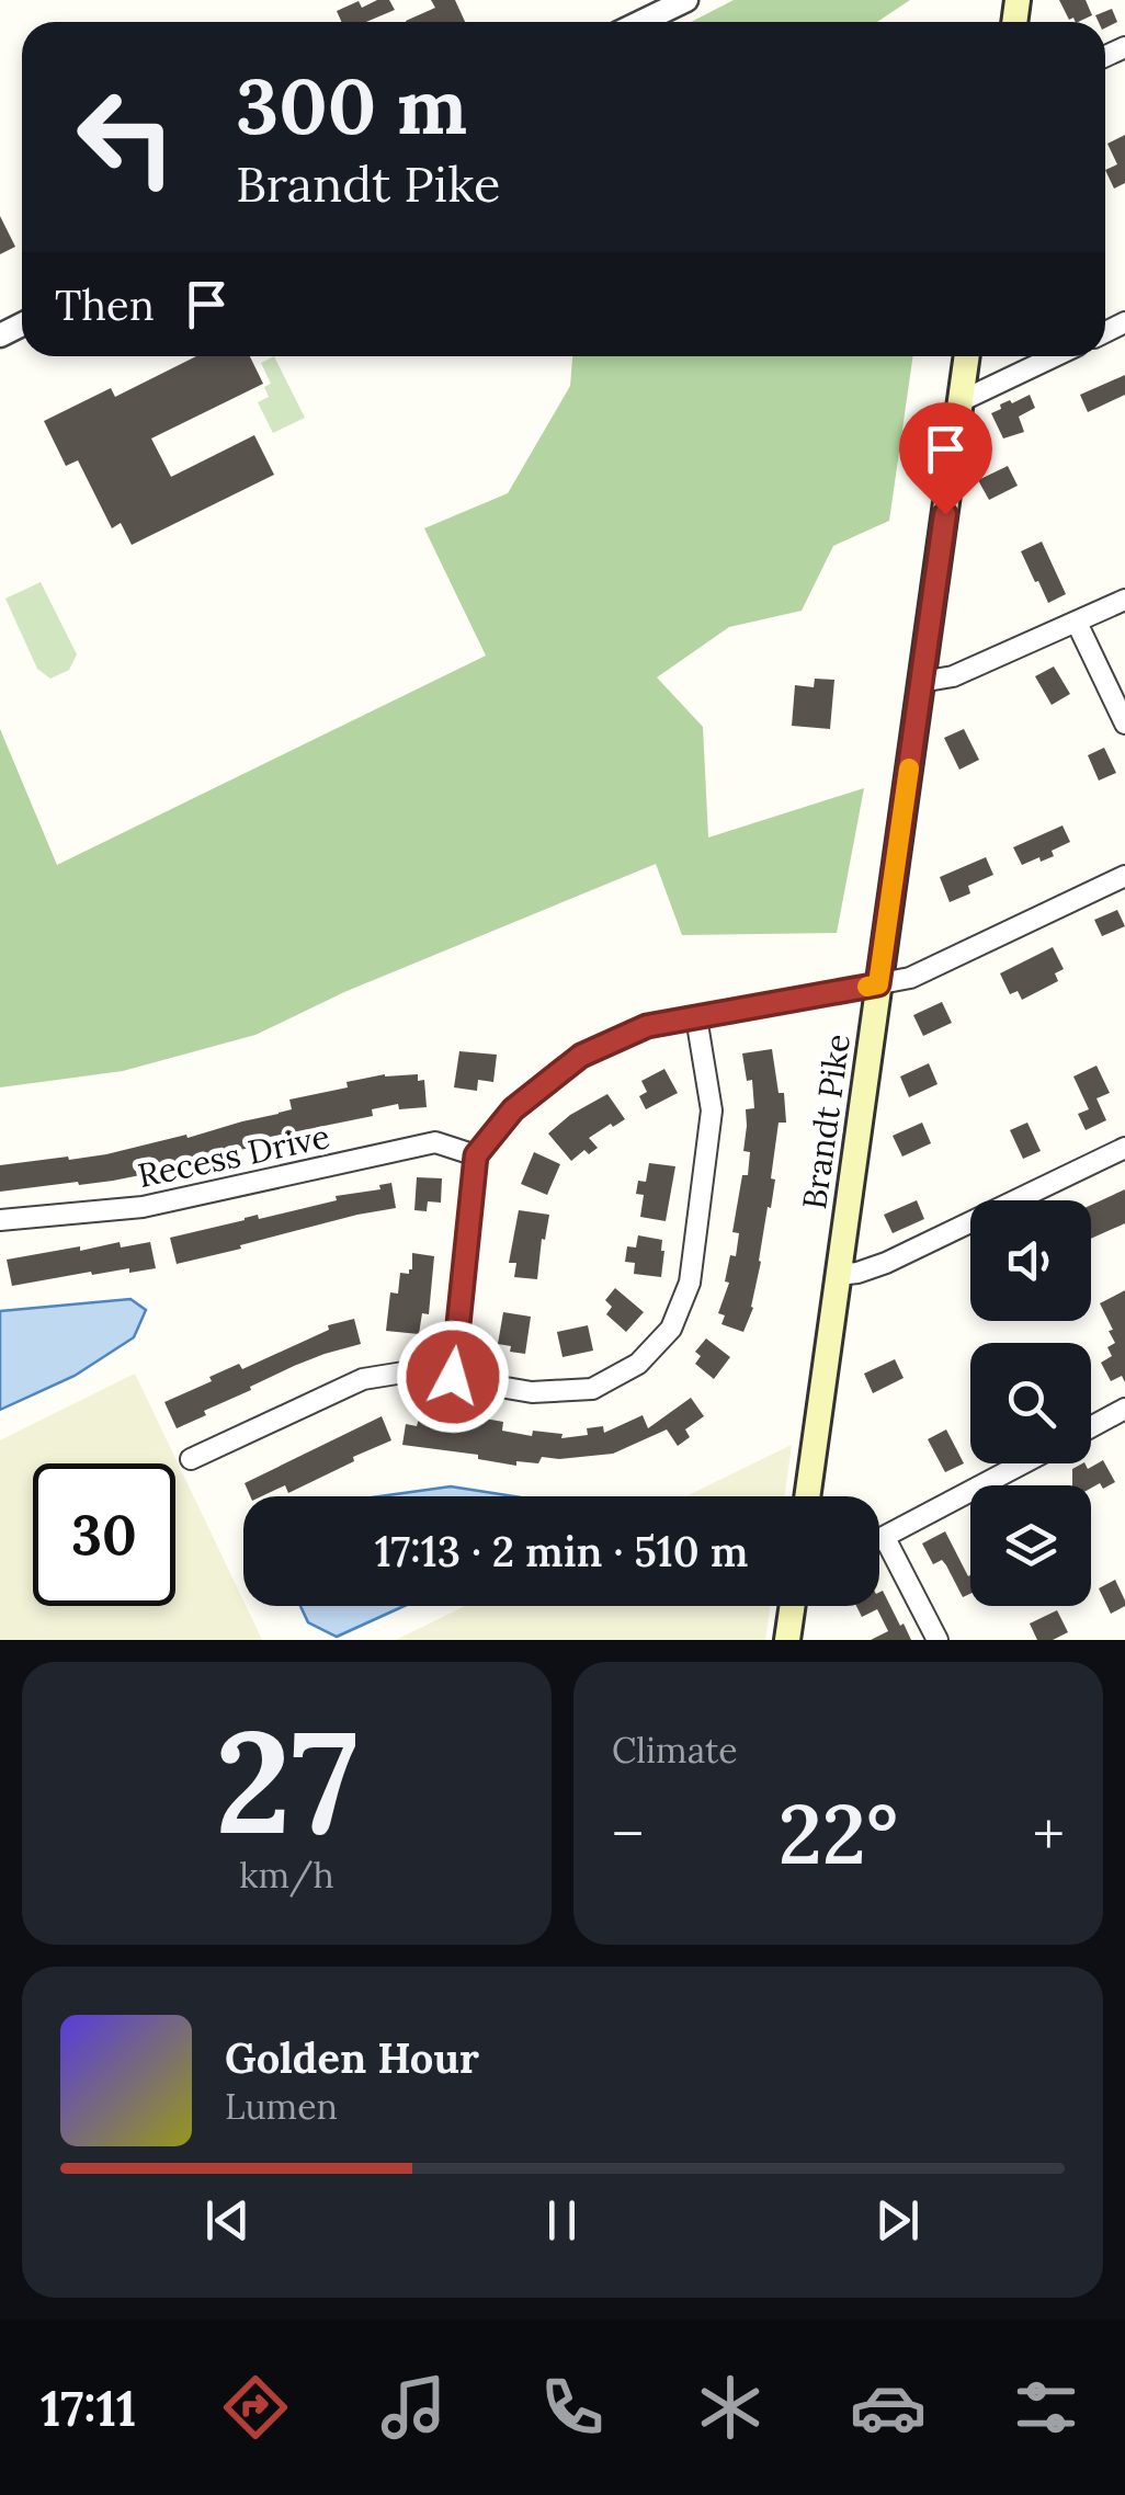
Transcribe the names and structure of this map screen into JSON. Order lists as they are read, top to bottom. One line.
{"streets":{"main road":["Brandt Pike"],"street":["Recess Drive"]},"page":{"turn":["300 m","Brandt Pike"],"then":"Then","limit":"30","trip":"17:13 · 2 min · 510 m","tile":[["27","km/h"],"Climate"],"heat":["−","22°","+"],"song":["Golden Hour","Lumen"],"tabs":"17:11"}}
